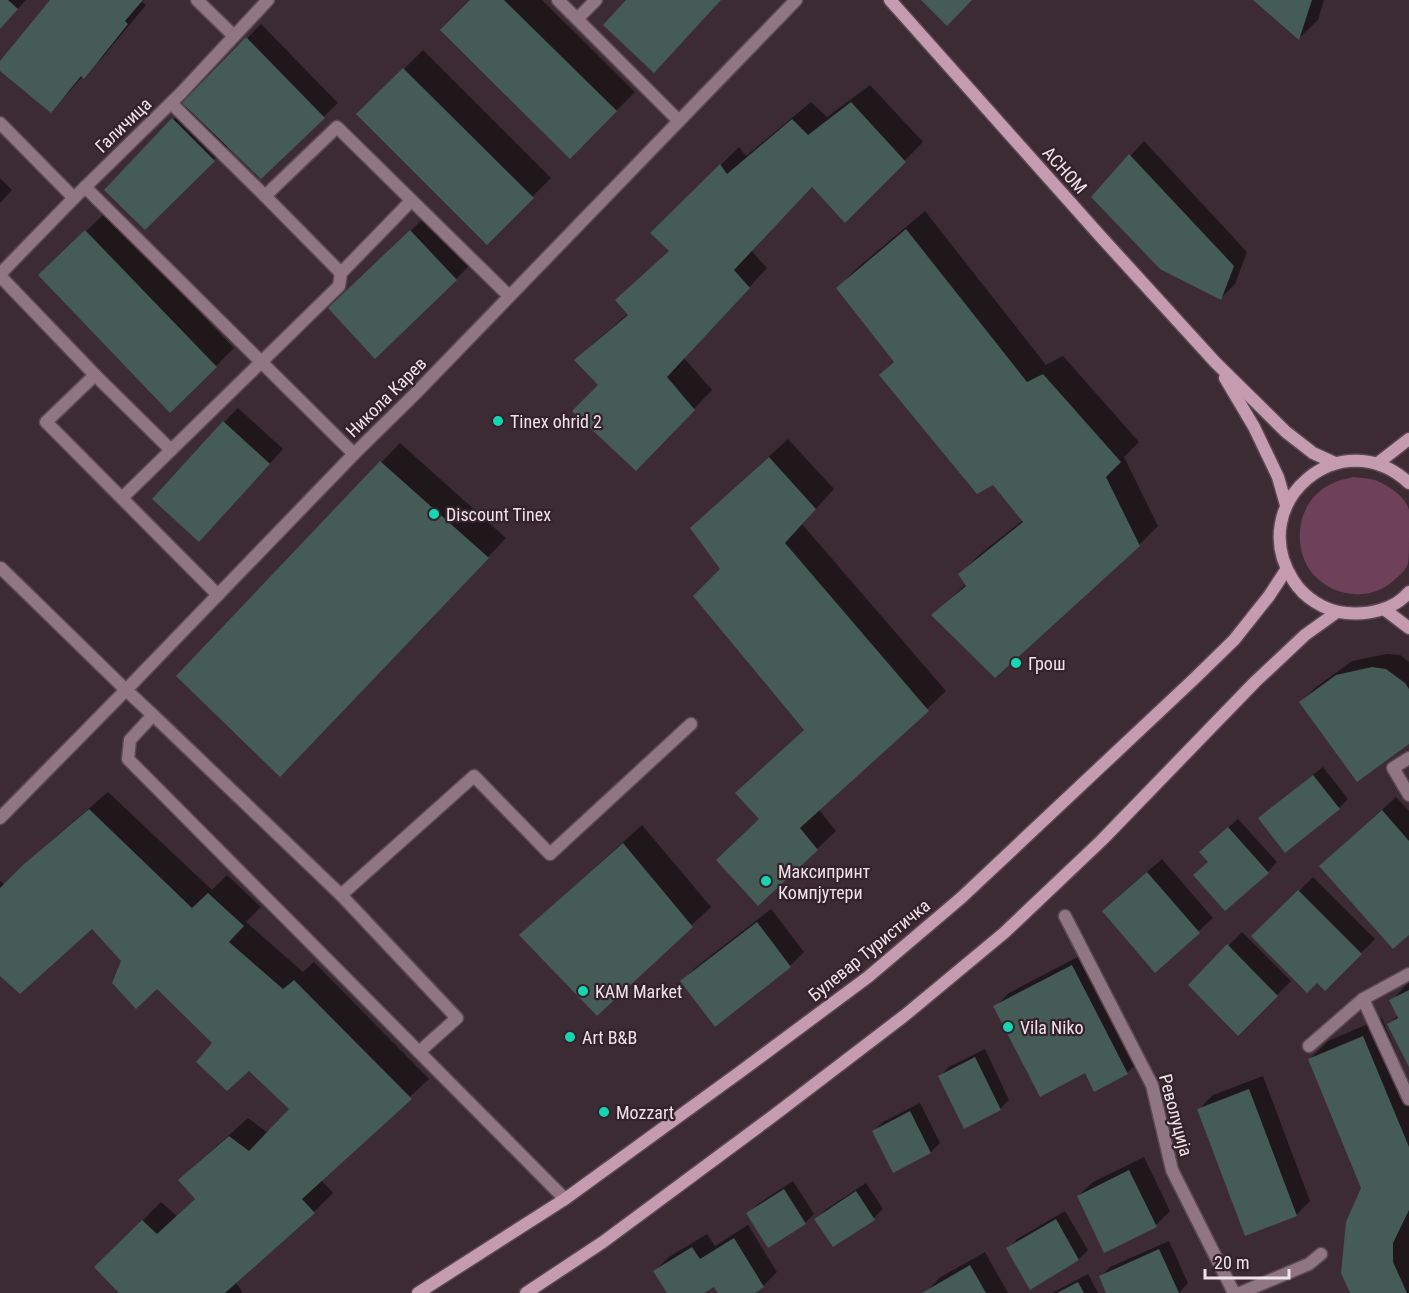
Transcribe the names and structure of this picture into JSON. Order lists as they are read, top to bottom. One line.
{"streets":{"main road":["АСНОМ","Булевар Туристичка"],"street":["Галичица","Никола Карев","Револуција"]},"places":["Tinex ohrid 2","Discount Tinex","Грош","Максипринт Компјутери","KAM Market","Vila Niko","Art B&B","Mozzart"],"scale_bar":"20 m"}
